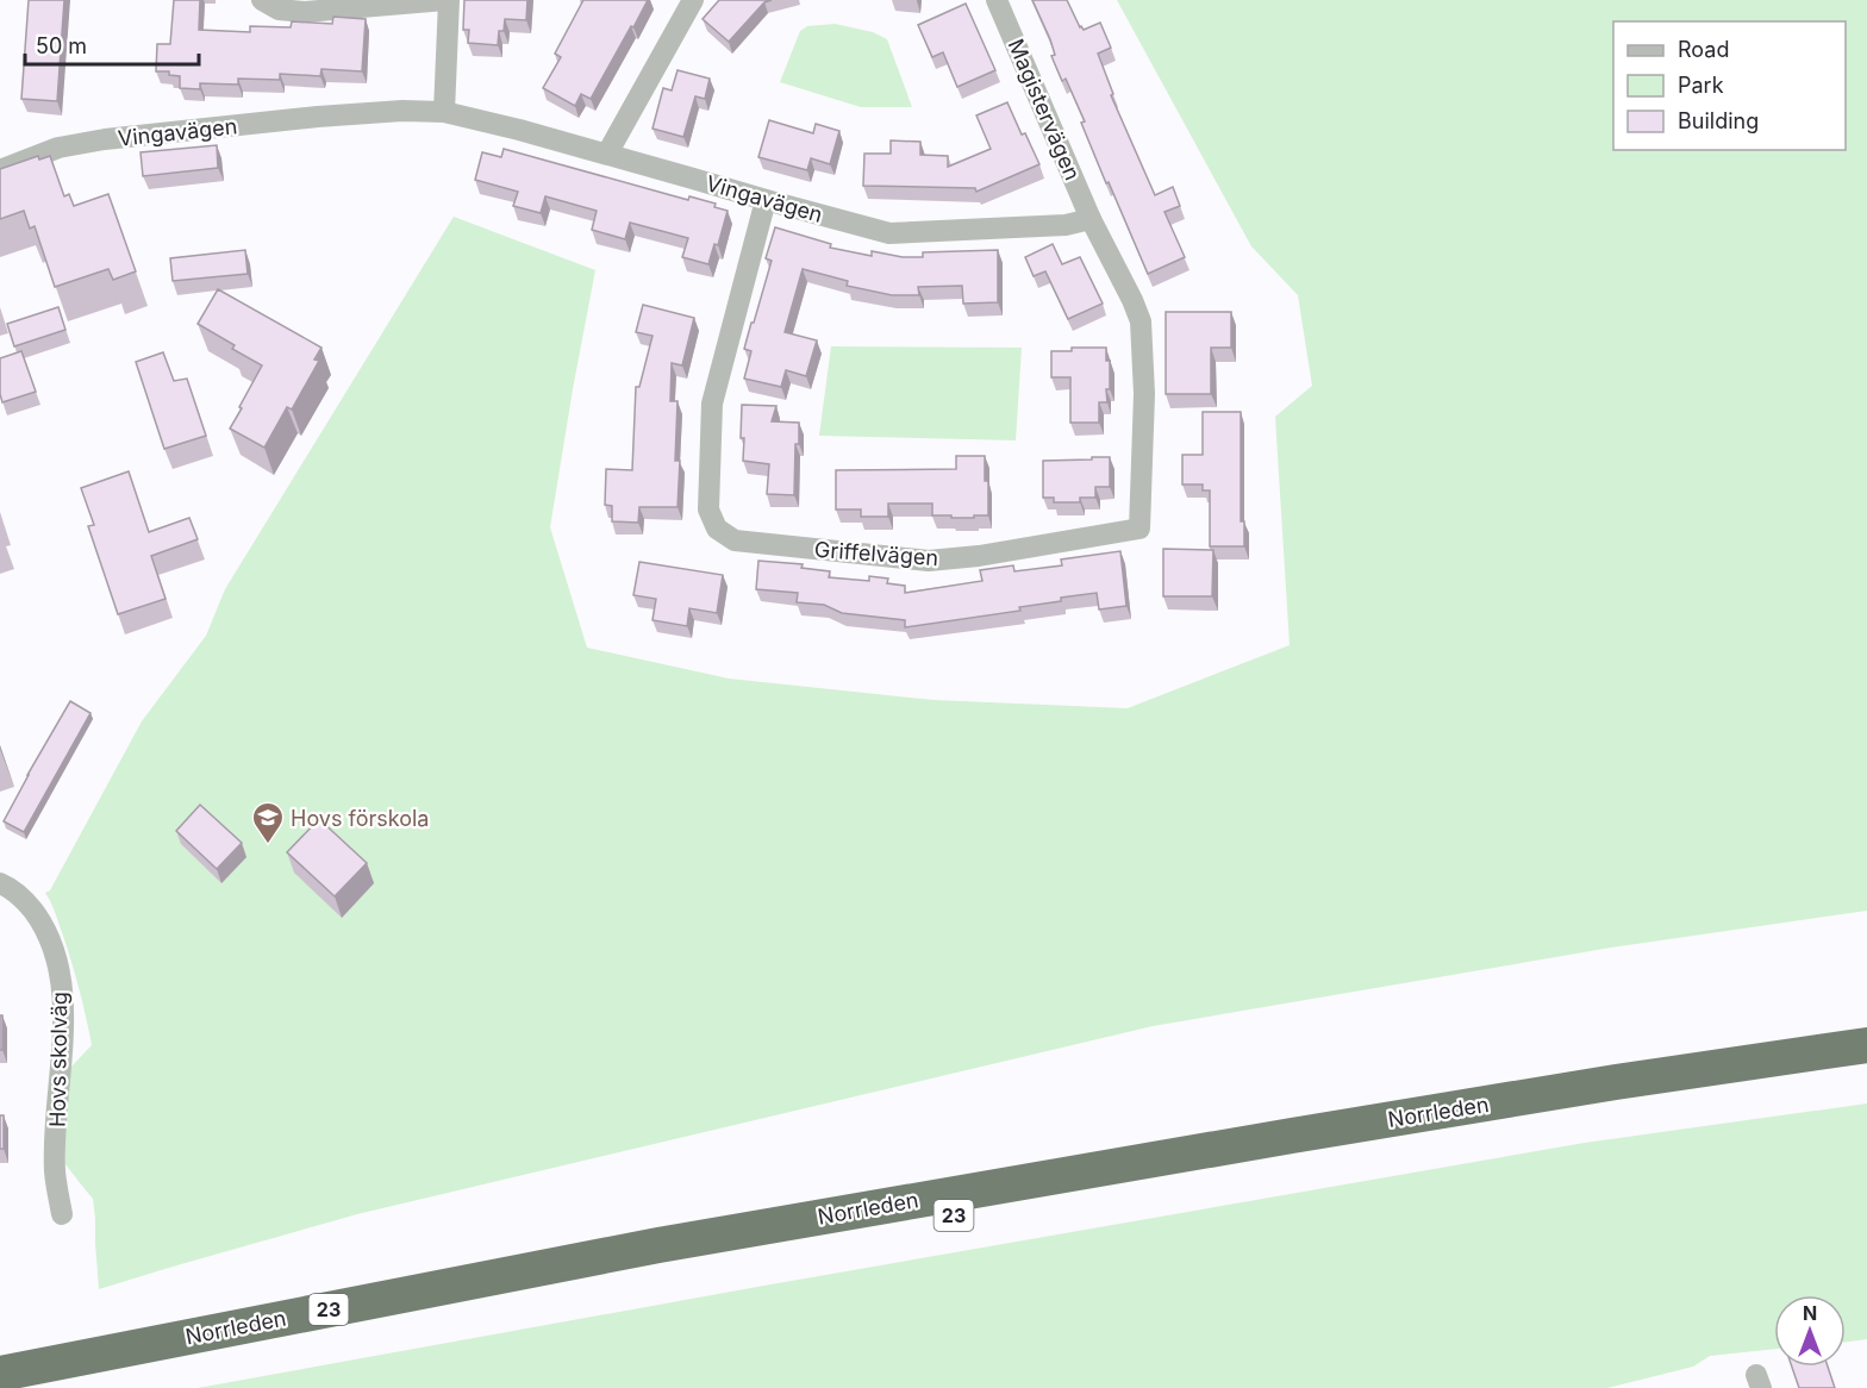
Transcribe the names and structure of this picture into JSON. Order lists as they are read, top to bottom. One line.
{"streets":{"highway":["Norrleden","23"],"street":["Magistervägen","Vingavägen","Griffelvägen","Hovs skolväg"]},"crossings":[["Magistervägen","Vingavägen"],["Magistervägen","Griffelvägen"],["Vingavägen","Griffelvägen"]],"places":{"school or university":["Hovs förskola"]},"legend":["Road","Park","Building"],"scale_bar":"50 m","north":"top"}
